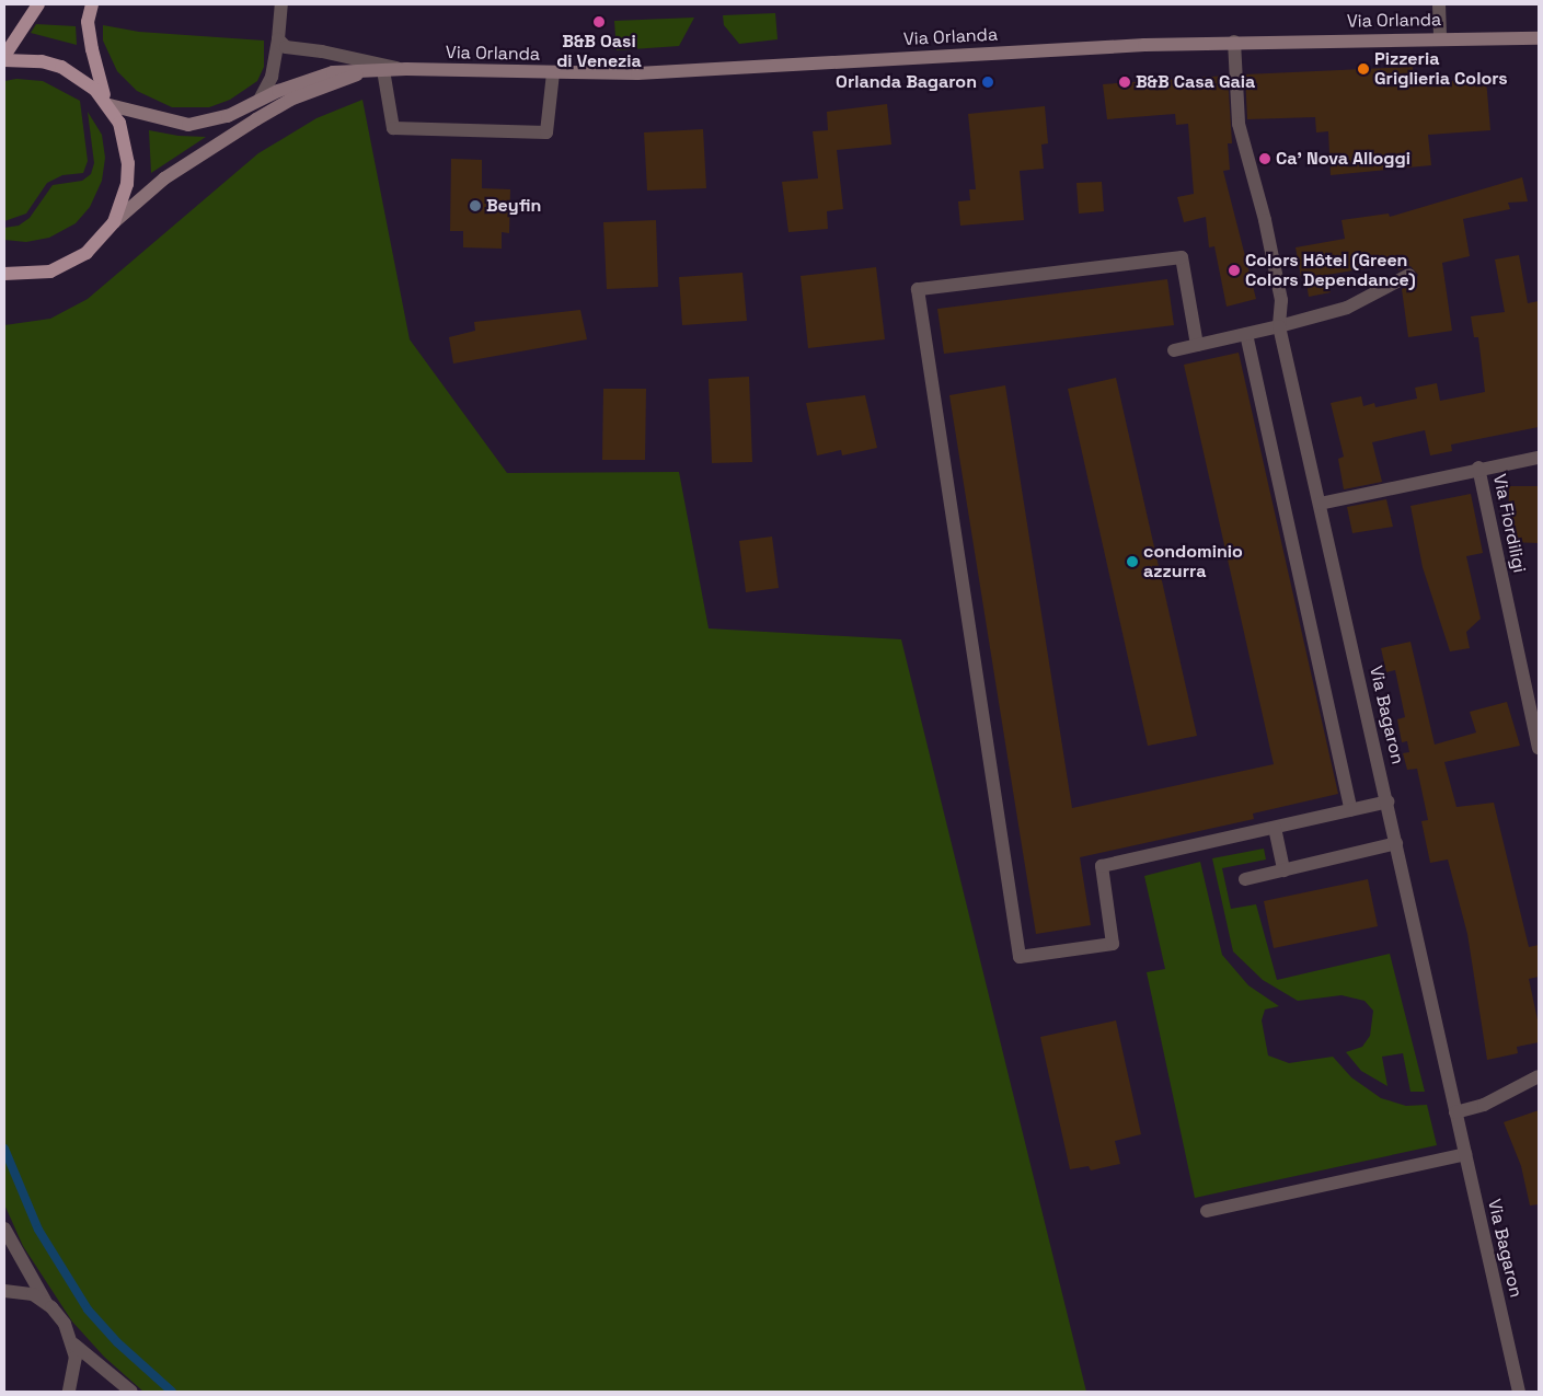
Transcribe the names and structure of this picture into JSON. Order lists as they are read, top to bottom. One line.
{"streets":{"main road":["Via Orlanda"],"street":["Via Fiordiligi","Via Bagaron"]},"crossings":[["Via Orlanda","Via Bagaron"],["Via Fiordiligi","Via Bagaron"]],"places":["B&B Oasi di Venezia","Pizzeria Griglieria Colors","Orlanda Bagaron","B&B Casa Gaia","Ca' Nova Alloggi","Beyfin","Colors Hôtel (Green Colors Dependance)","condominio azzurra"]}
